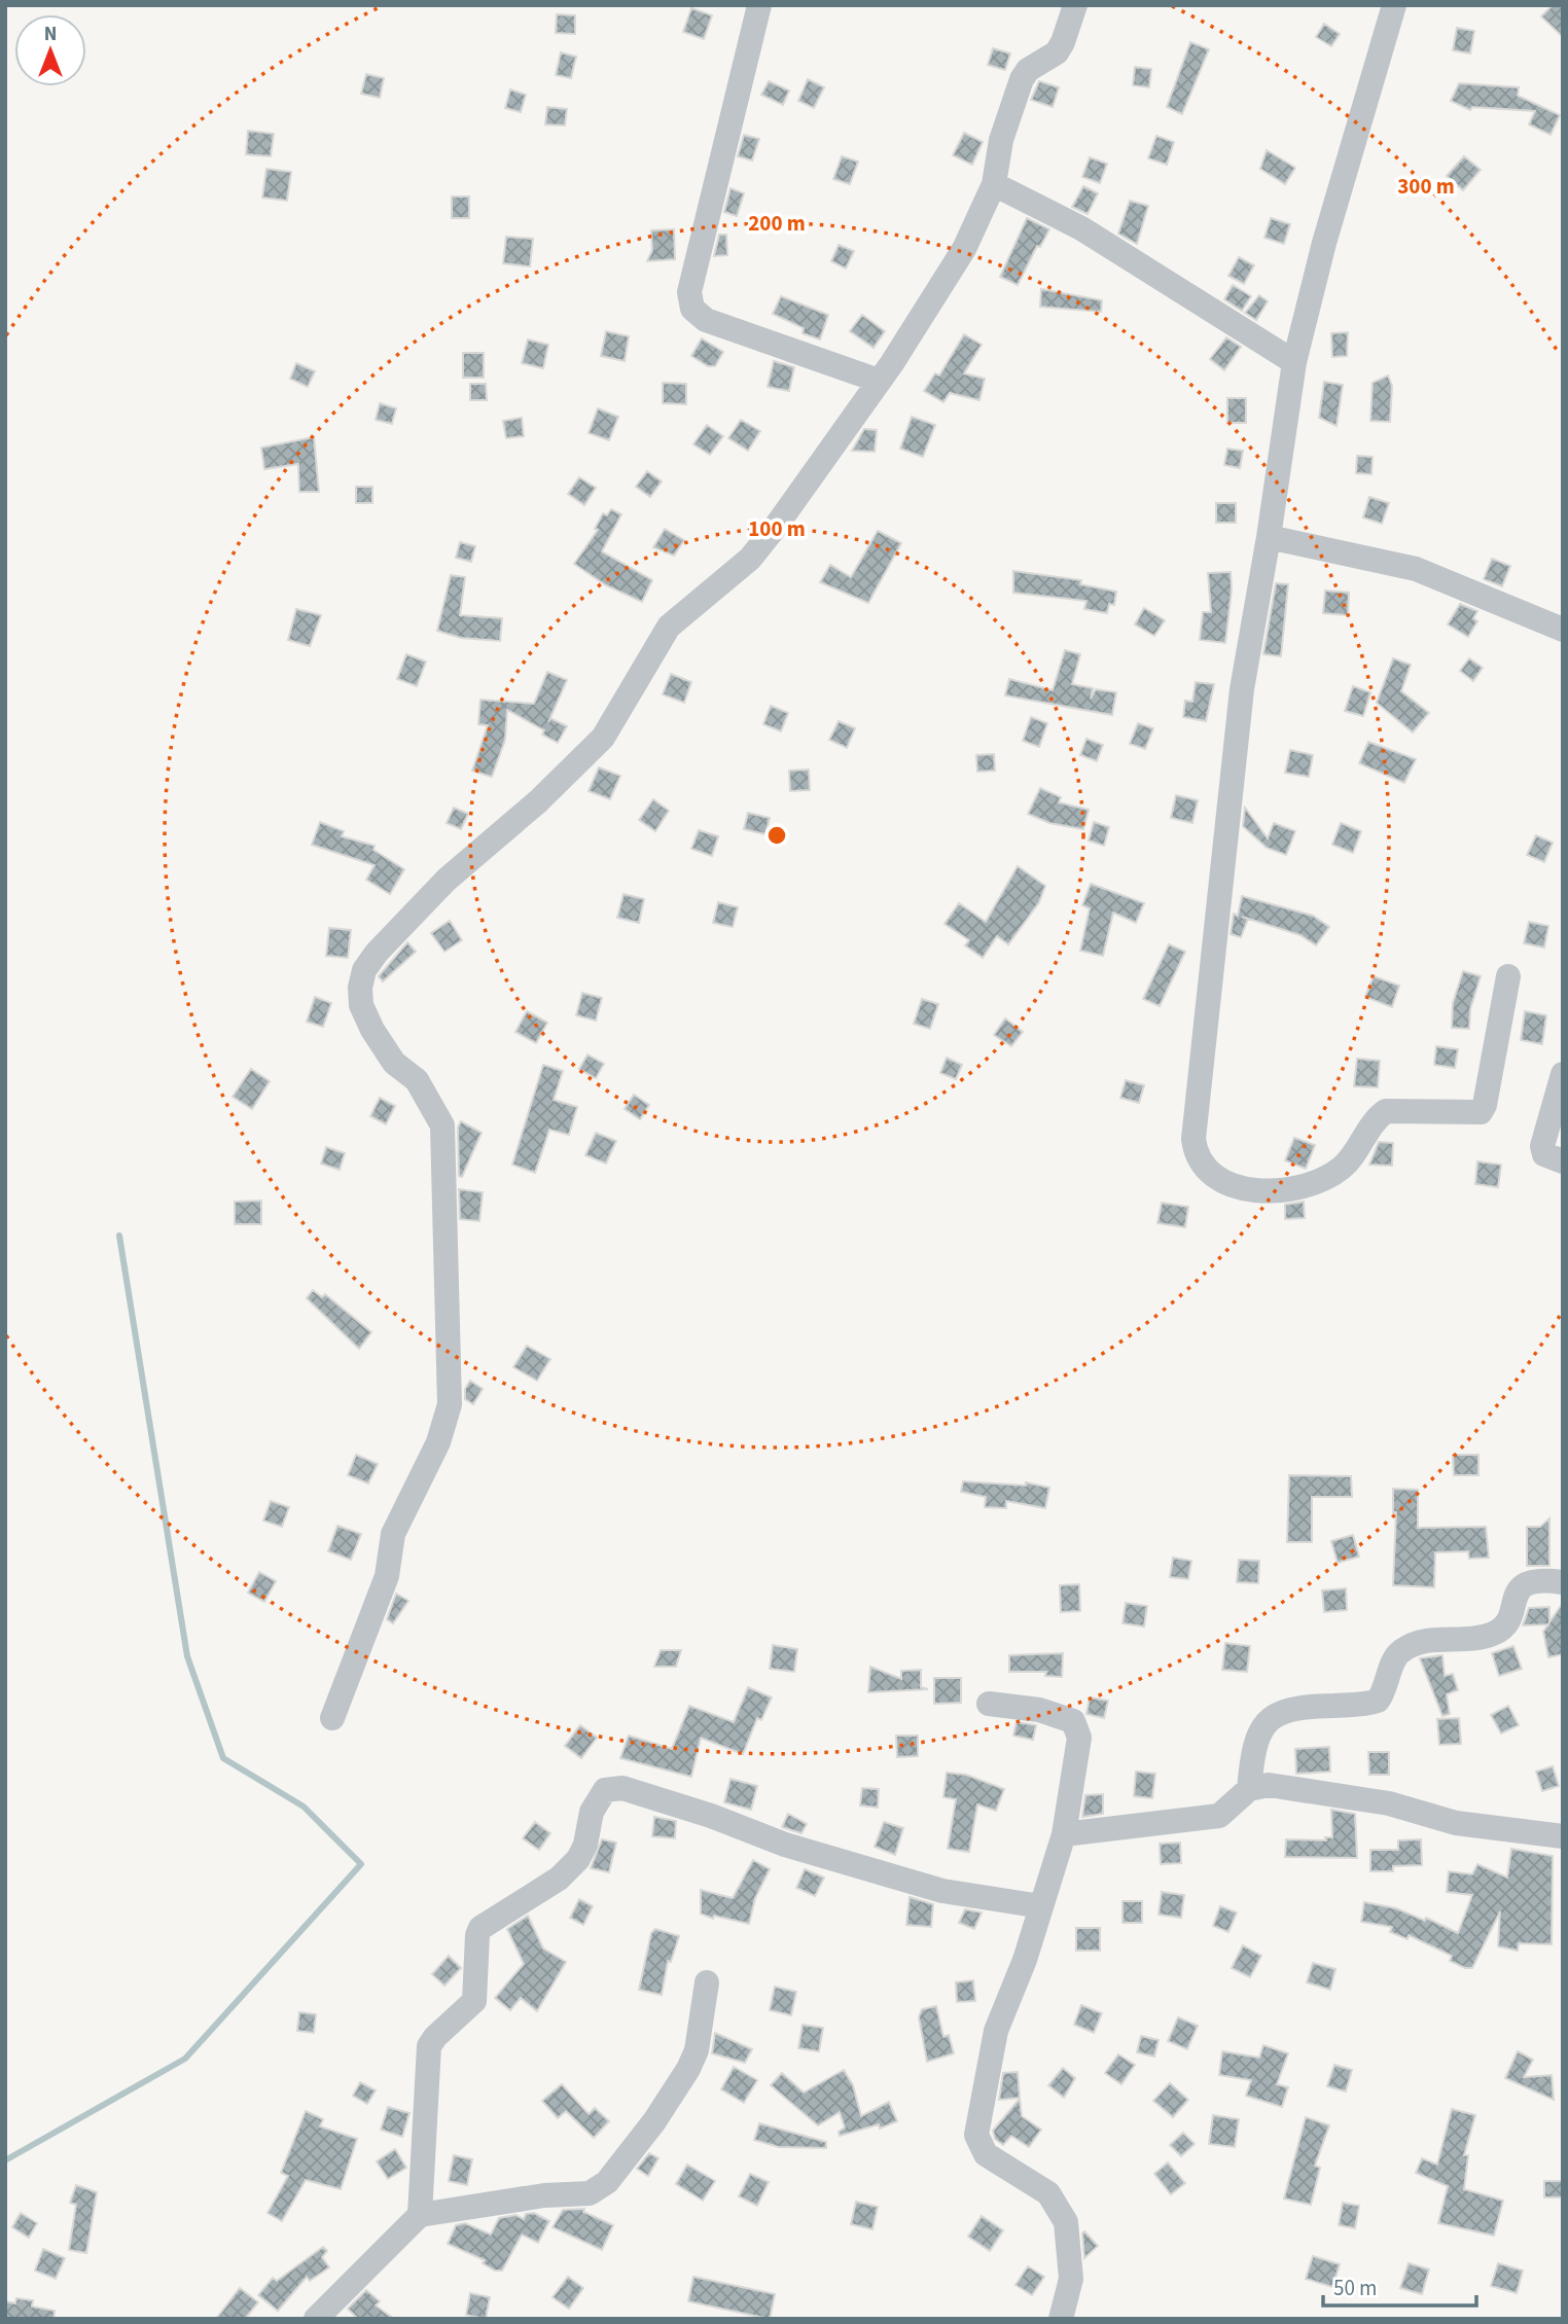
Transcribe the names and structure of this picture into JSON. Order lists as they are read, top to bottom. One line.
{"scale_bar":"50 m","north":"top","rings":["300 m","200 m","100 m"]}
